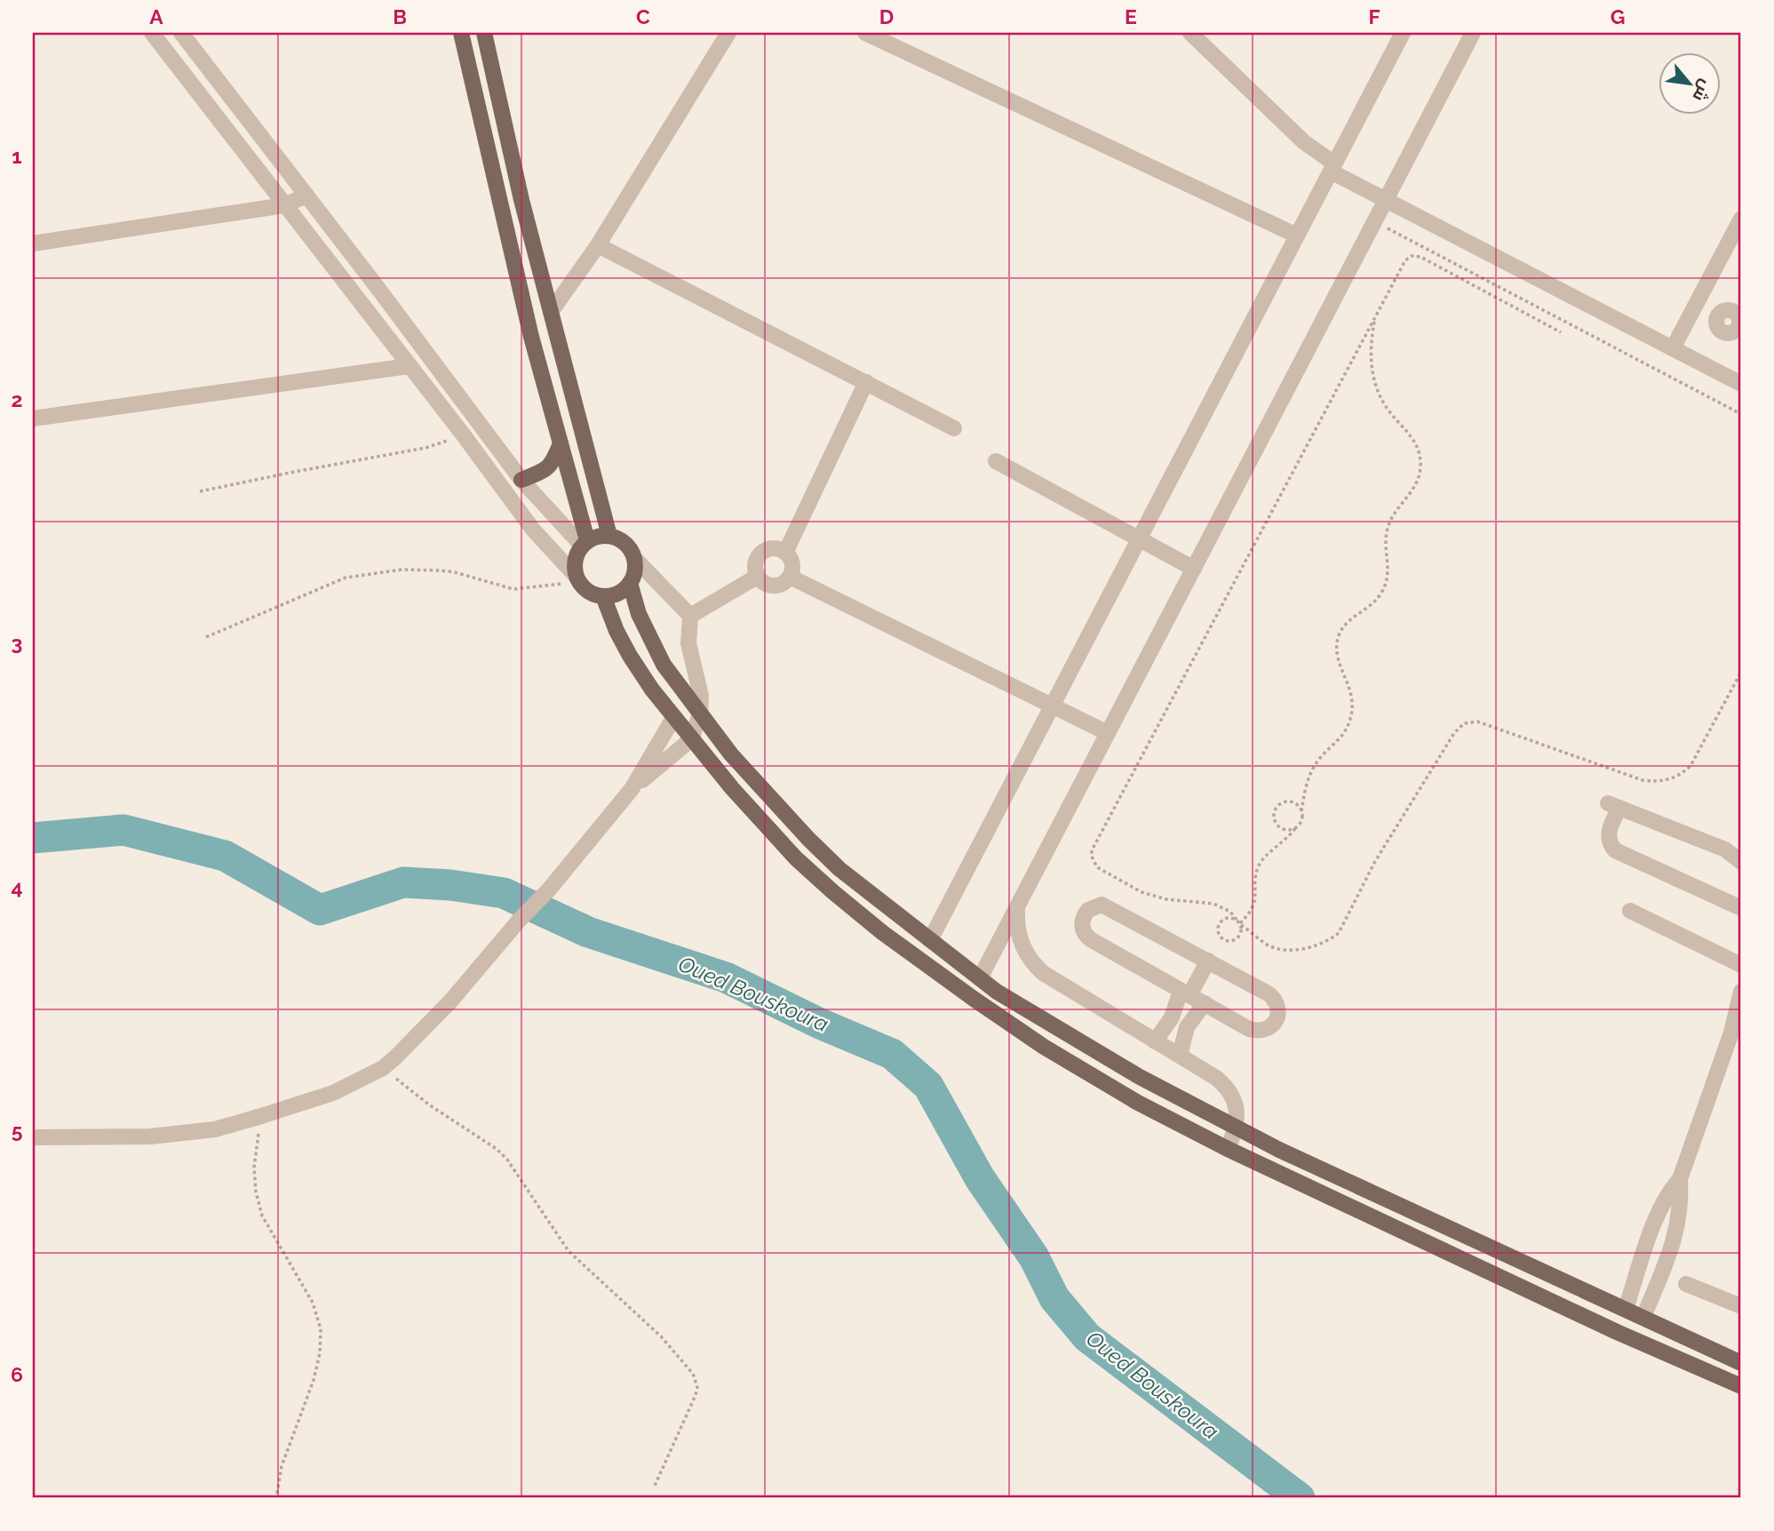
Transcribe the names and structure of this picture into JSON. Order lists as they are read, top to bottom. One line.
{"water":["Oued Bouskoura"],"north":"bottom right","grid":{"columns":["A","B","C","D","E","F","G"],"rows":["1","2","3","4","5","6"]}}
